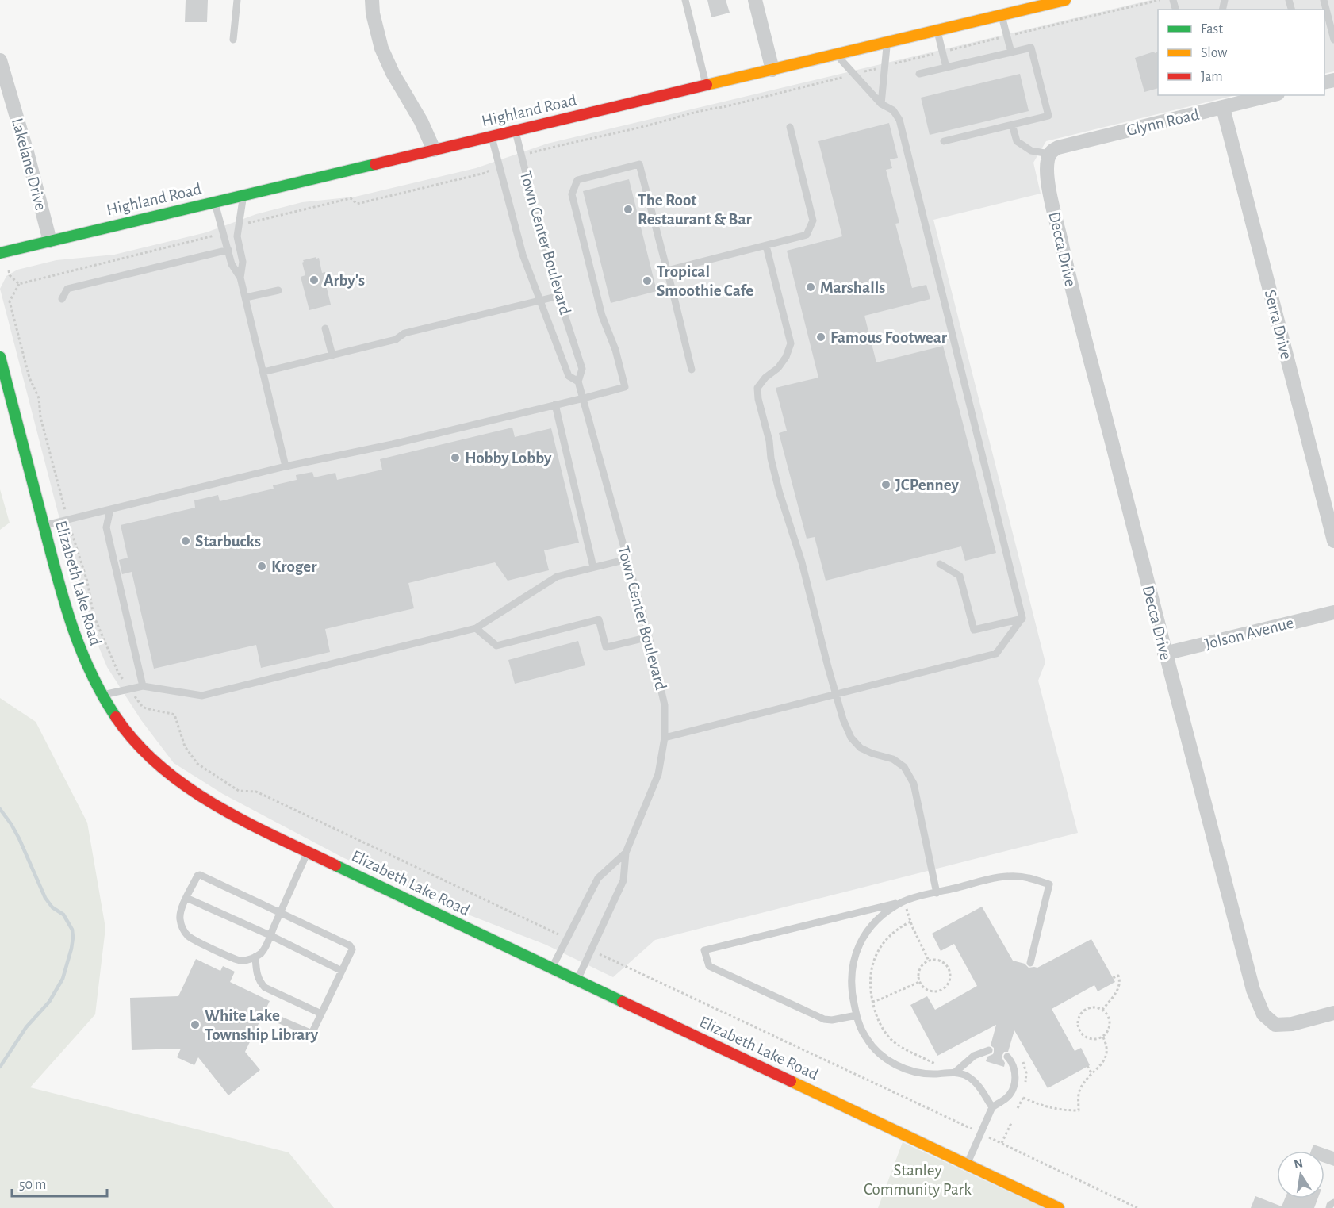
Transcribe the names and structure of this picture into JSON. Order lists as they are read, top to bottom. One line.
{"streets":{"main road":["Highland Road","Elizabeth Lake Road"],"street":["Glynn Road","Lakelane Drive","Decca Drive","Serra Drive","Jolson Avenue"],"lane":["Town Center Boulevard"]},"crossings":[["Highland Road","Lakelane Drive"],["Highland Road","Town Center Boulevard"],["Glynn Road","Decca Drive"],["Glynn Road","Serra Drive"],["Town Center Boulevard","Elizabeth Lake Road"],["Decca Drive","Jolson Avenue"]],"parks":["Stanley Community Park"],"places":["The Root Restaurant & Bar","Arby's","Tropical Smoothie Cafe","Marshalls","Famous Footwear","Hobby Lobby","JCPenney","Starbucks","Kroger","White Lake Township Library"],"legend":["Fast","Slow","Jam"],"scale_bar":"50 m","north":"top"}
